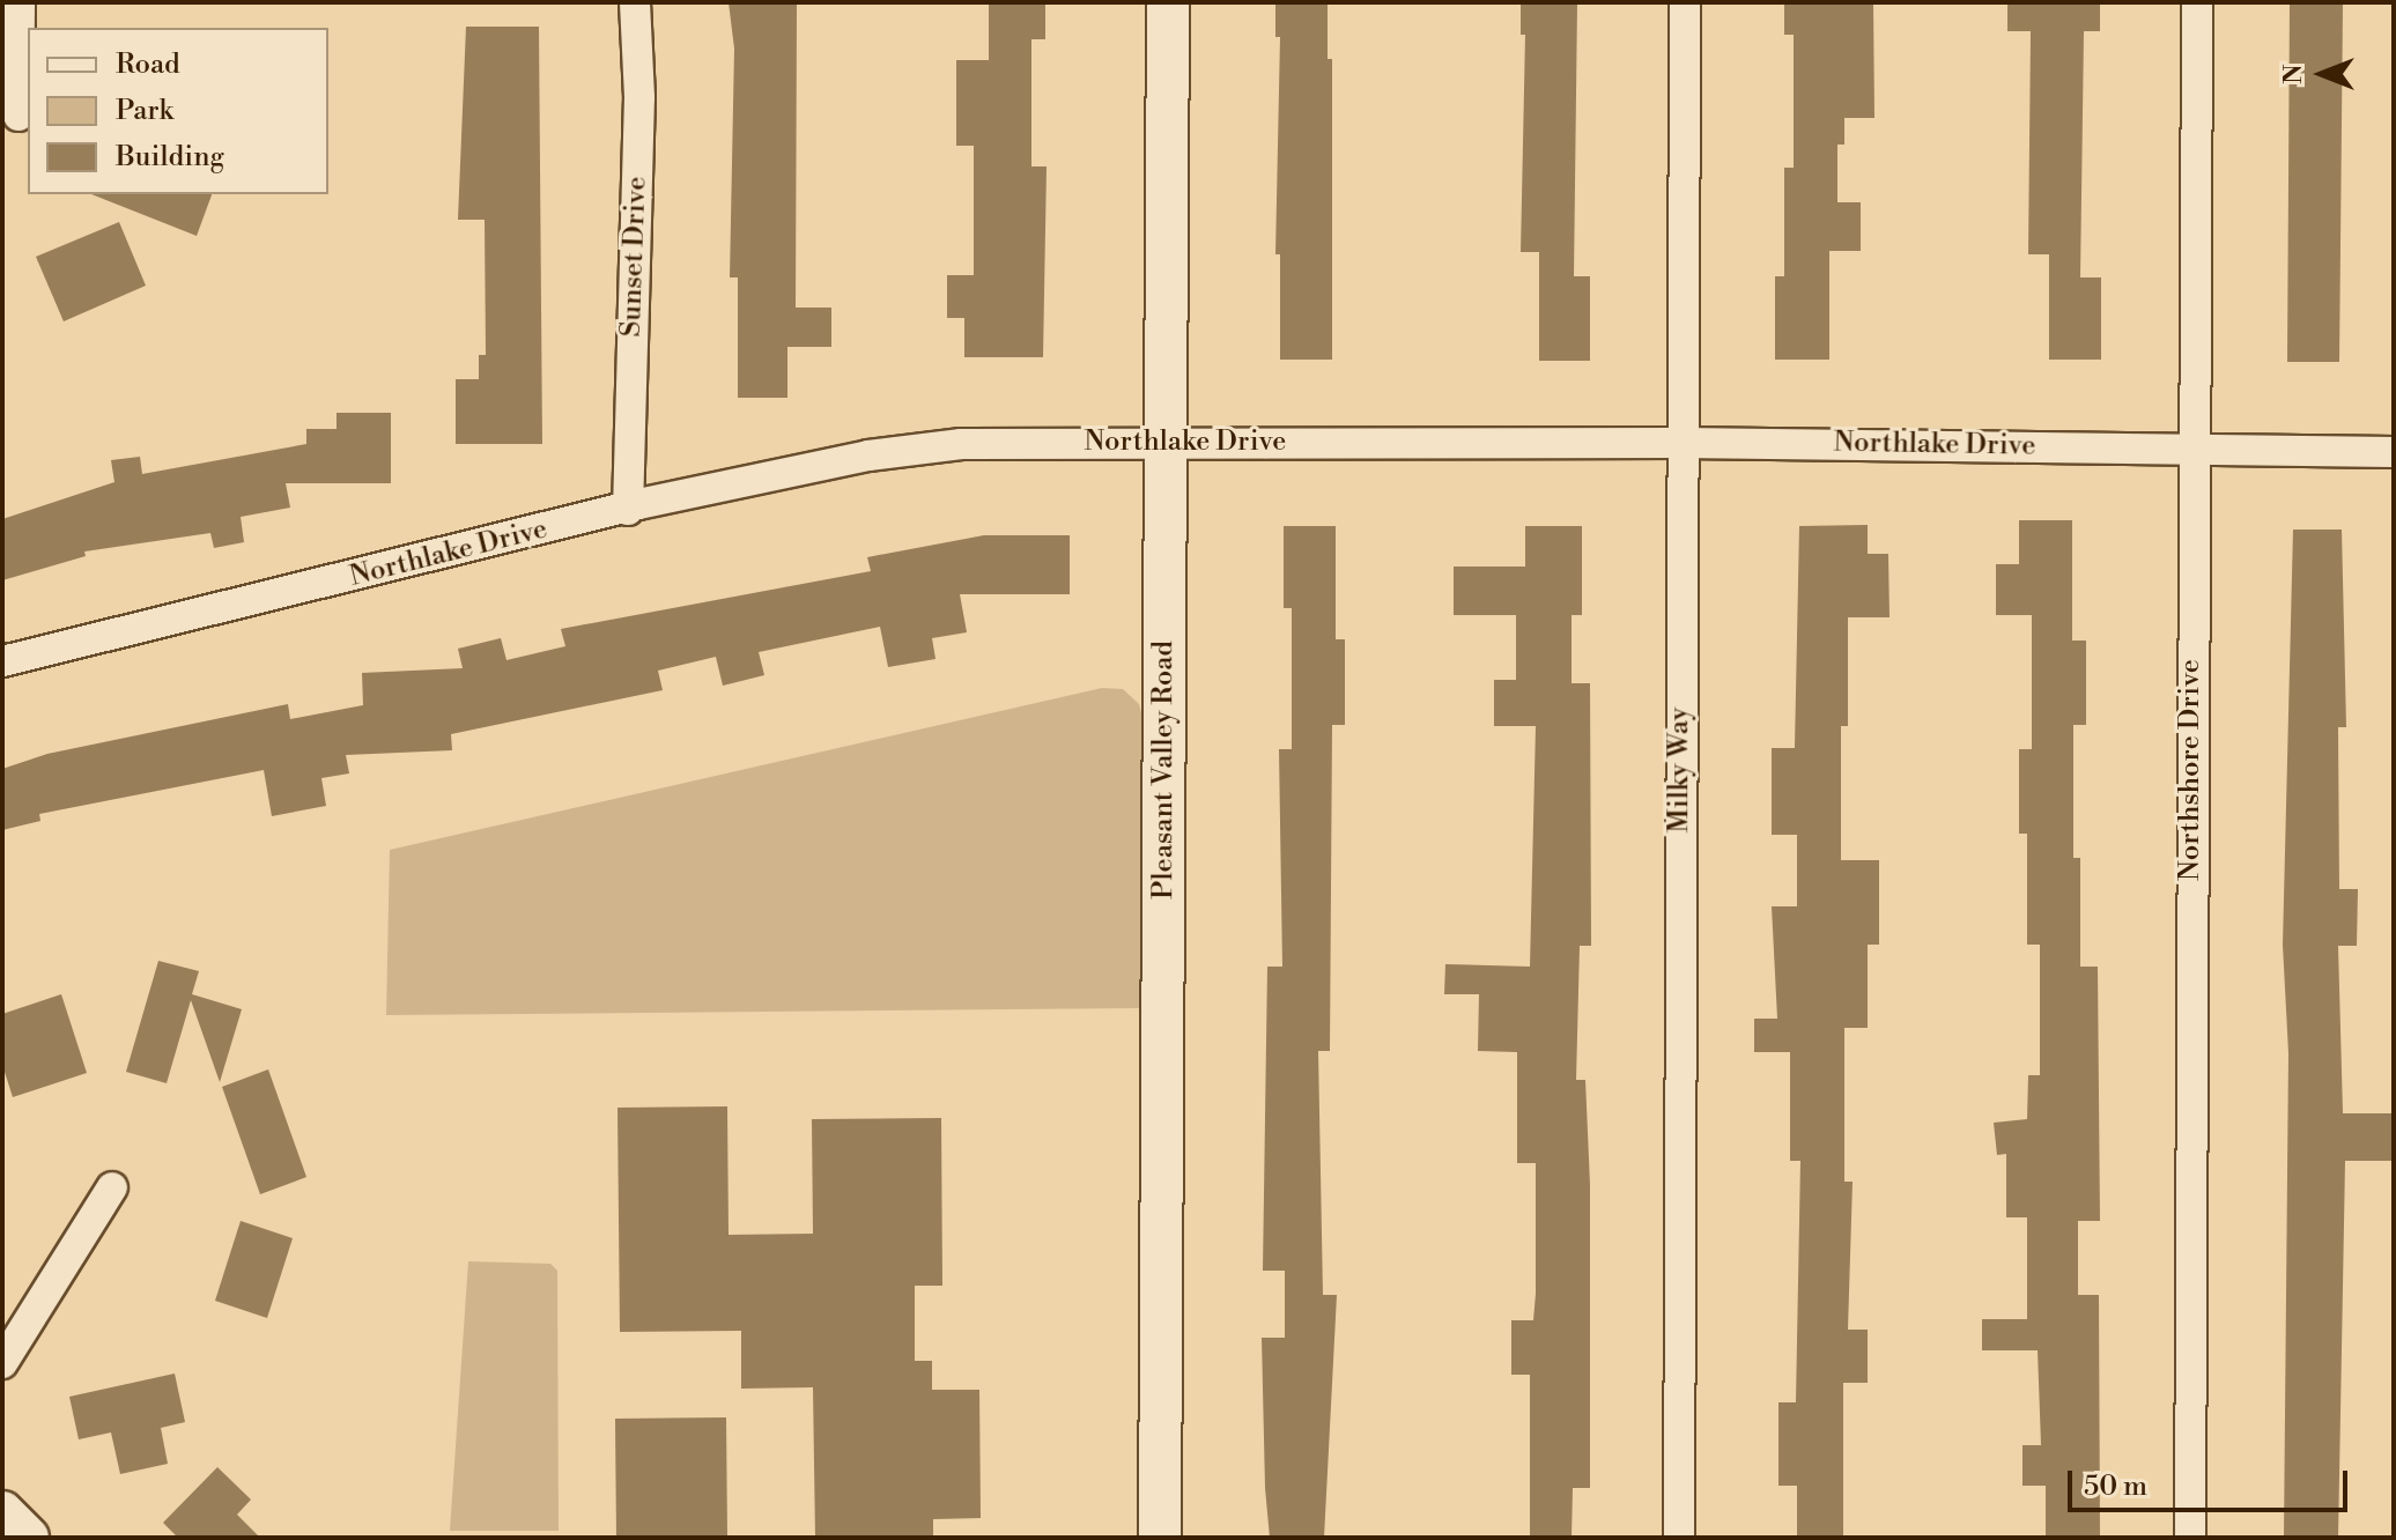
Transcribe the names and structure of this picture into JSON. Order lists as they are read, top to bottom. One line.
{"streets":{"street":["Sunset Drive","Northlake Drive","Pleasant Valley Road","Milky Way","Northshore Drive"]},"crossings":[["Sunset Drive","Northlake Drive"],["Northlake Drive","Pleasant Valley Road"],["Northlake Drive","Milky Way"],["Northlake Drive","Northshore Drive"]],"legend":["Road","Park","Building"],"scale_bar":"50 m","north":"left"}
